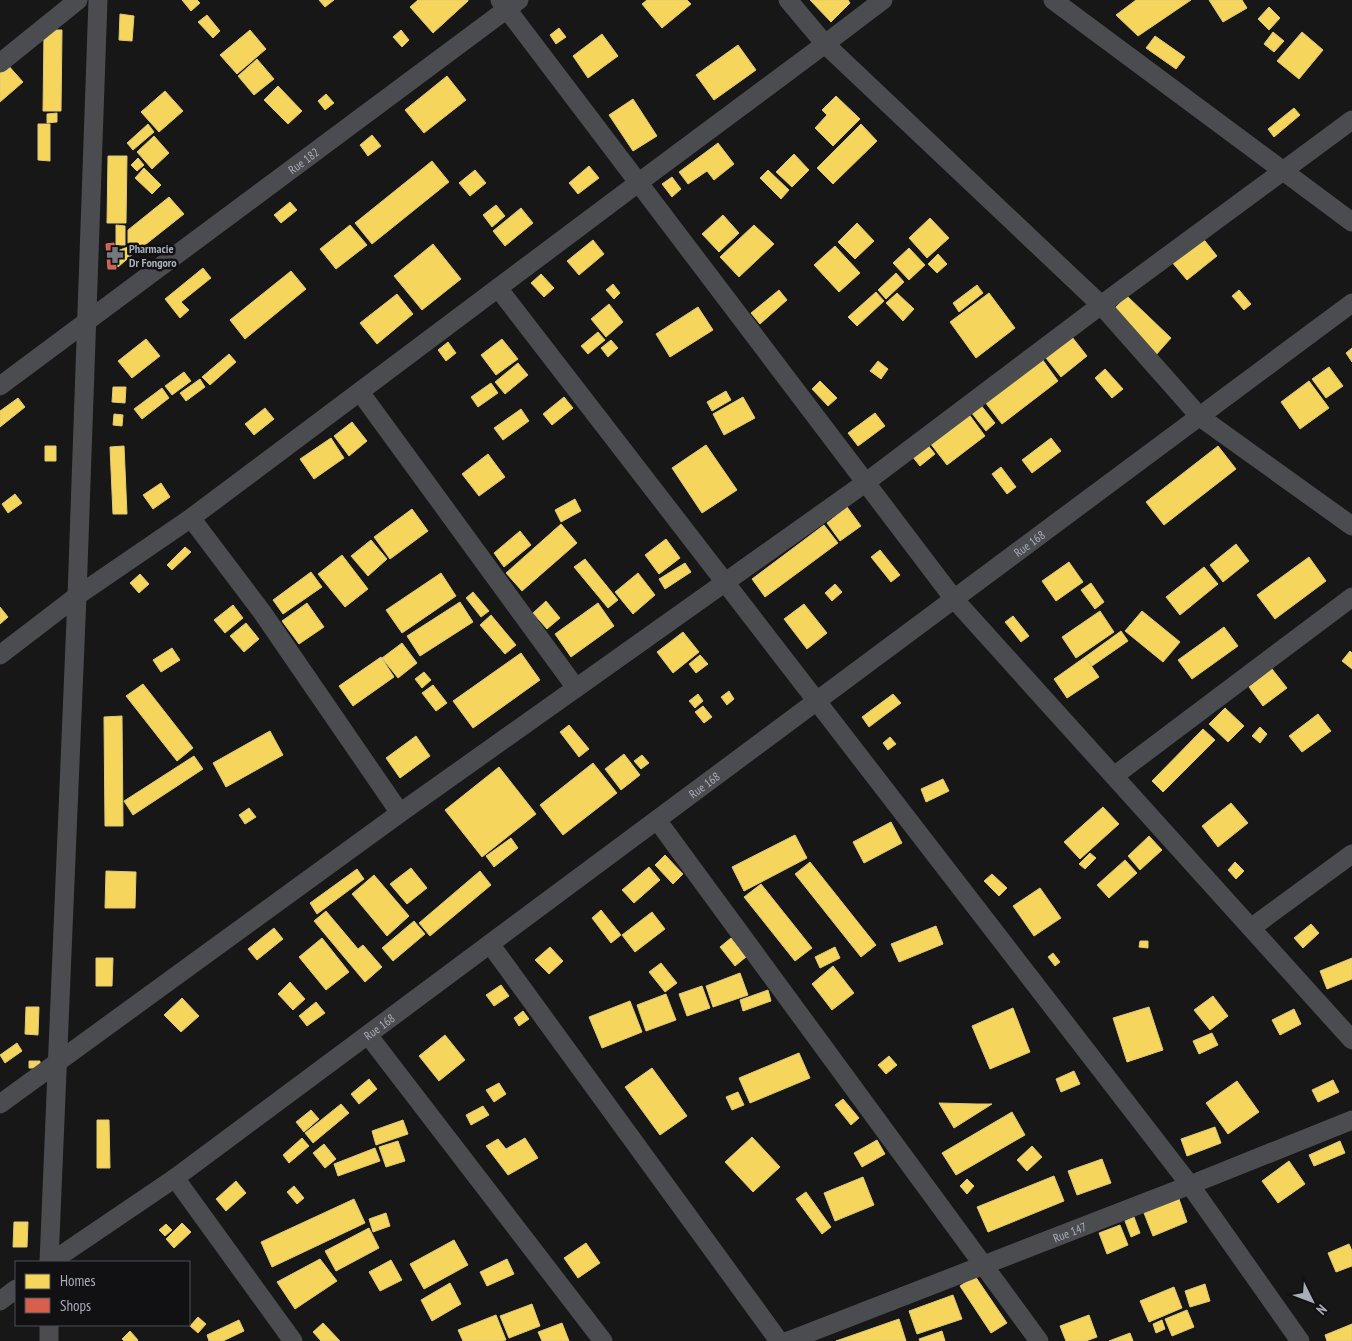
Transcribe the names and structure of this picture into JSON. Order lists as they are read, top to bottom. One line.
{"streets":{"street":["Rue 182","Rue 168","Rue 147"]},"places":{"pharmacy":["Pharmacie Dr Fongoro"]},"legend":["Homes","Shops"],"north":"bottom right"}
